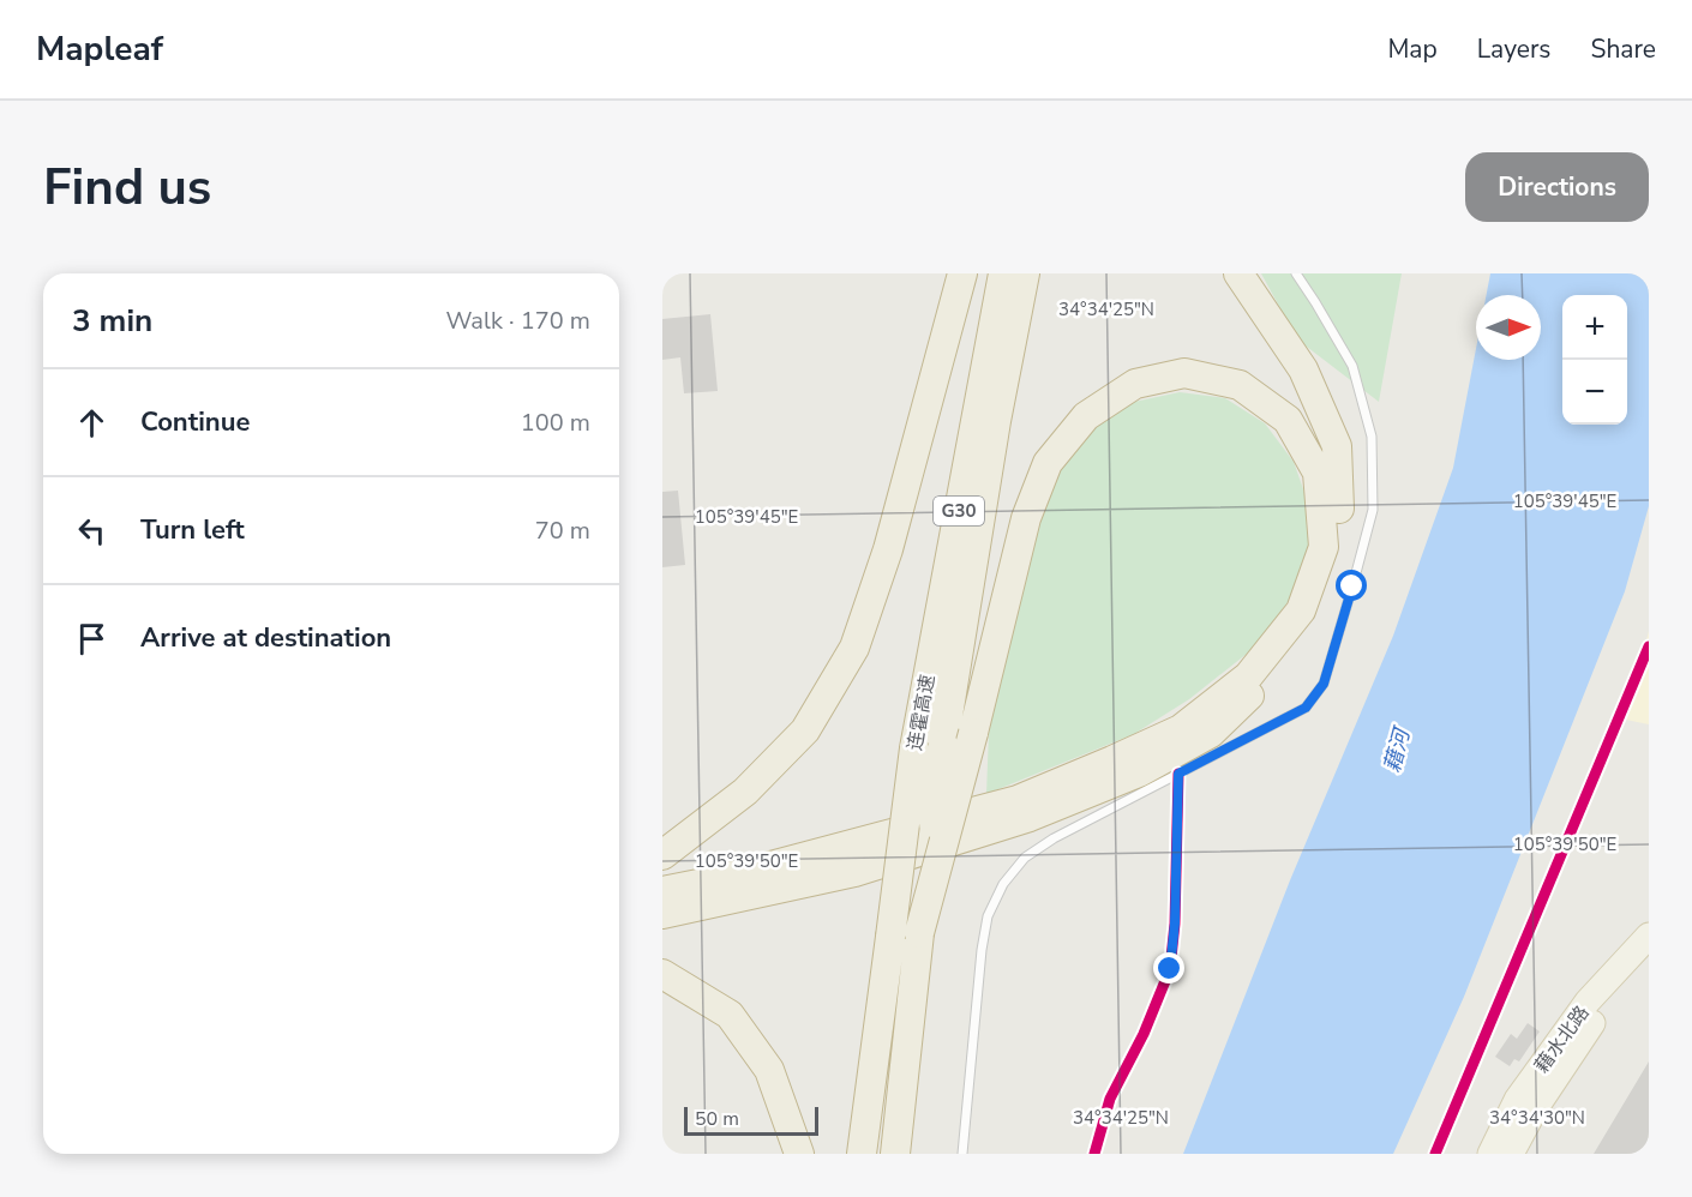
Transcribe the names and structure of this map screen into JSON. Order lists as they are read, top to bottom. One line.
{"streets":{"highway":["G30","连霍高速"],"main road":["藉水北路"]},"water":["藉河"],"scale_bar":"50 m","north":"right","page":{"header":"Mapleaf","nav":["Map","Layers","Share"],"buttons":"Directions","title":"Find us","heading":["3 min","Walk · 170 m"],"map_buttons":["+","−"],"list":[["Continue","100 m"],["Turn left","70 m"],"Arrive at destination"],"scale":"50 m"},"coordinates":["34°34'25\"N","105°39'45\"E","105°39'50\"E","34°34'30\"N"]}
